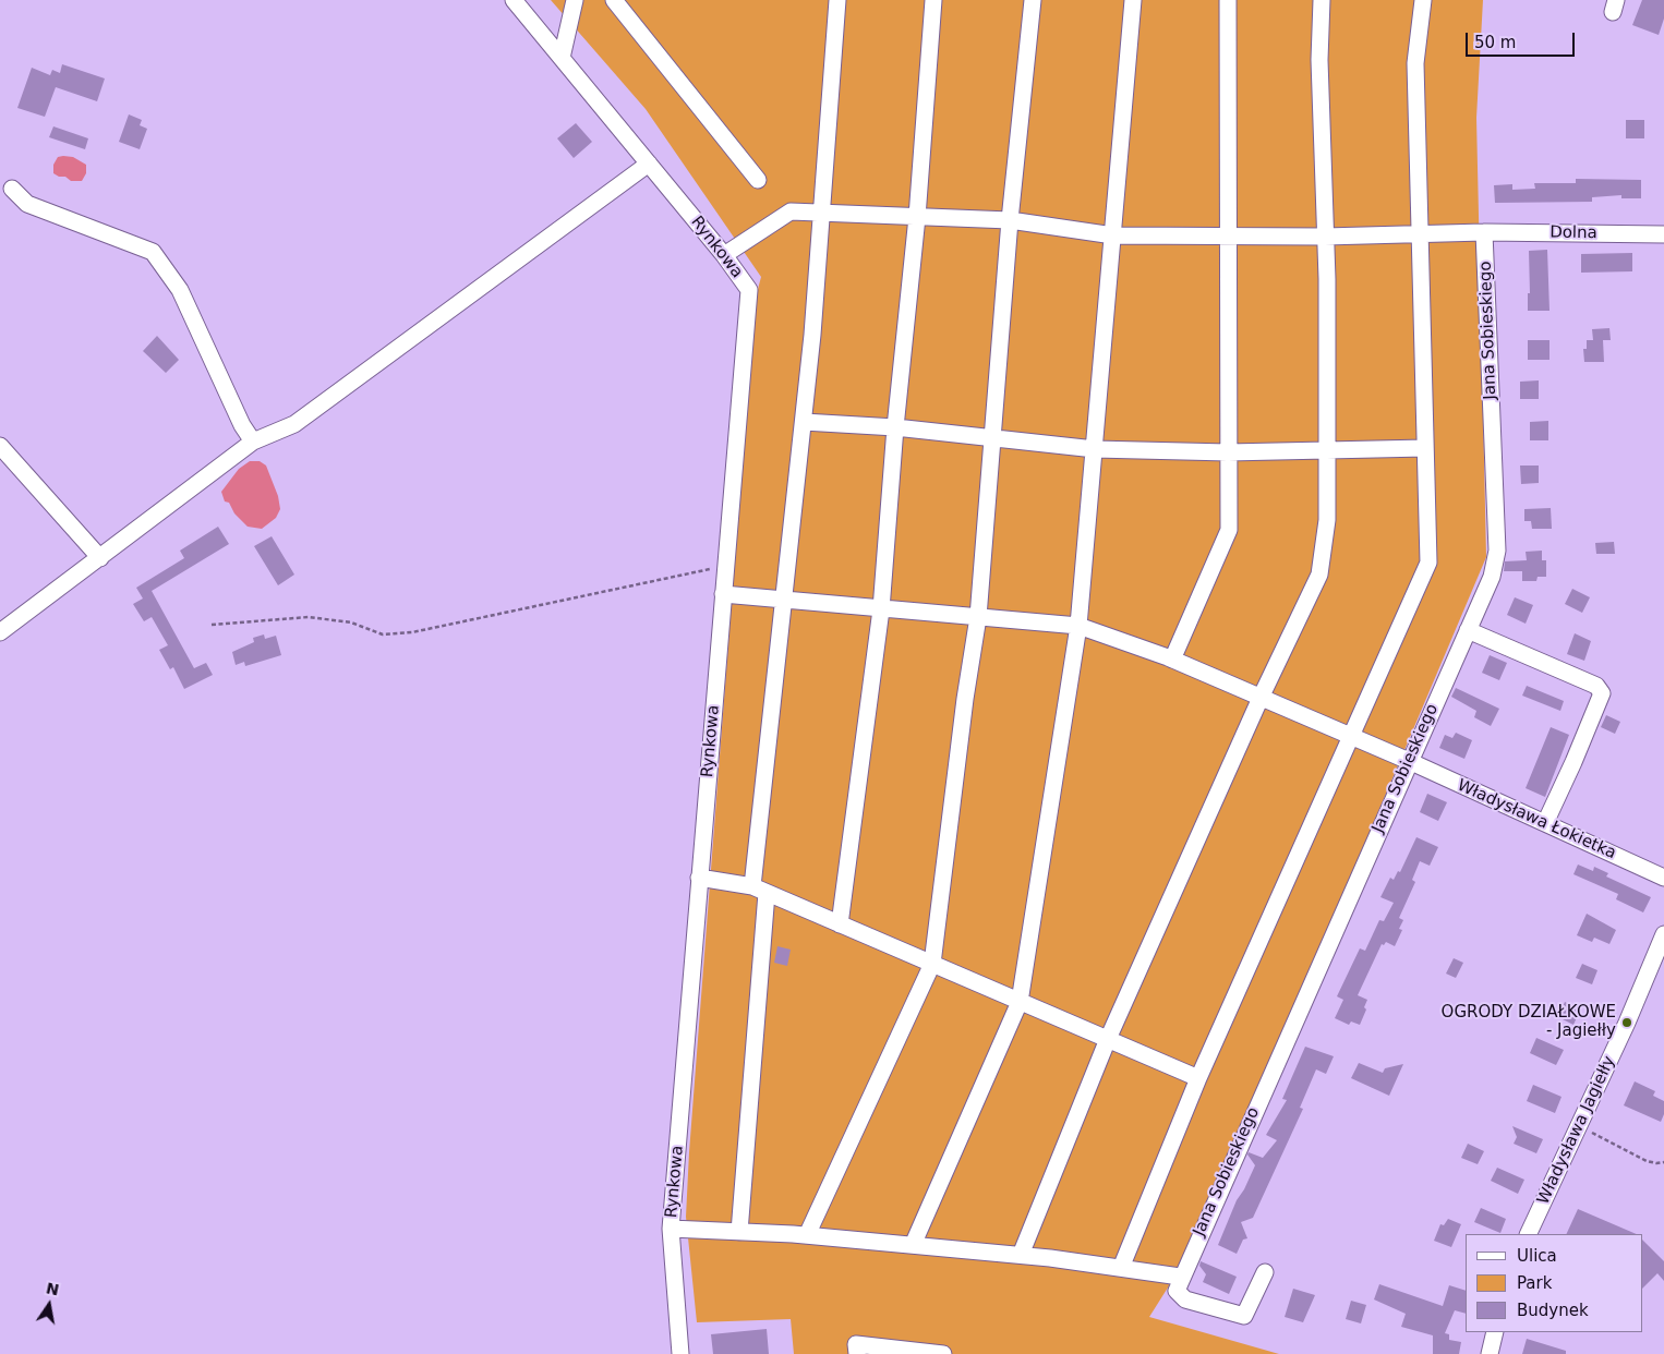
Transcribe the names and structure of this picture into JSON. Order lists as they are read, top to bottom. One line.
{"streets":{"street":["Dolna","Rynkowa","Jana Sobieskiego","Władysława Łokietka","Władysława Jagiełły"]},"crossings":[["Dolna","Rynkowa"],["Dolna","Jana Sobieskiego"],["Rynkowa","Władysława Łokietka"],["Jana Sobieskiego","Władysława Łokietka"]],"places":["OGRODY DZIAŁKOWE - Jagiełły"],"legend":["Ulica","Park","Budynek"],"scale_bar":"50 m","north":"top"}
